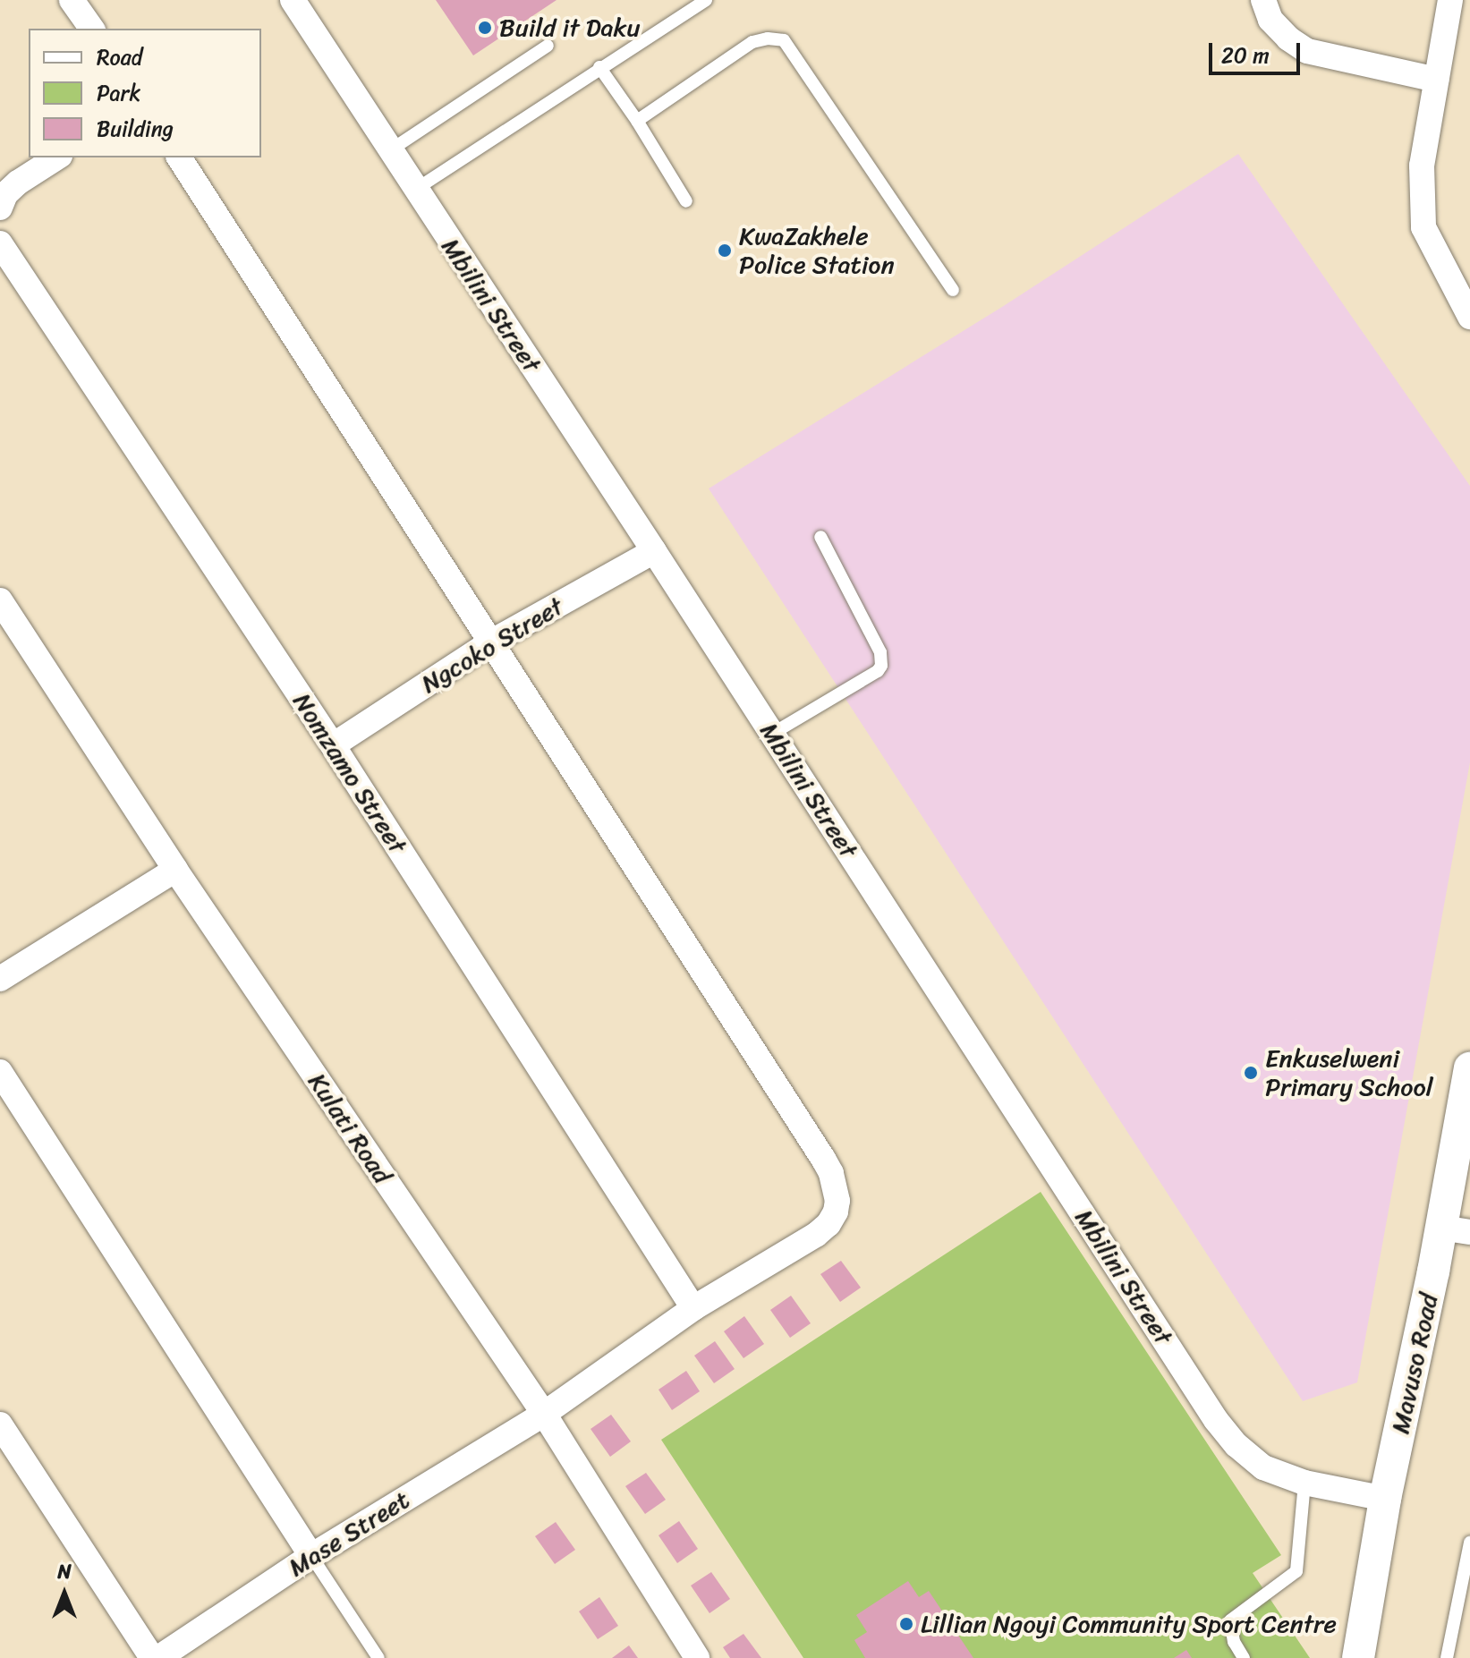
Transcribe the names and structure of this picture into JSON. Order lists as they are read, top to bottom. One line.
{"streets":{"street":["Mbilini Street","Ngcoko Street","Nomzamo Street","Kulati Road","Mavuso Road","Mase Street"]},"crossings":[["Mbilini Street","Ngcoko Street"],["Mbilini Street","Mavuso Road"],["Ngcoko Street","Nomzamo Street"],["Ngcoko Street","Mase Street"],["Nomzamo Street","Mase Street"],["Kulati Road","Mase Street"]],"places":["Build it Daku","KwaZakhele Police Station","Enkuselweni Primary School","Lillian Ngoyi Community Sport Centre"],"legend":["Road","Park","Building"],"scale_bar":"20 m","north":"top"}
